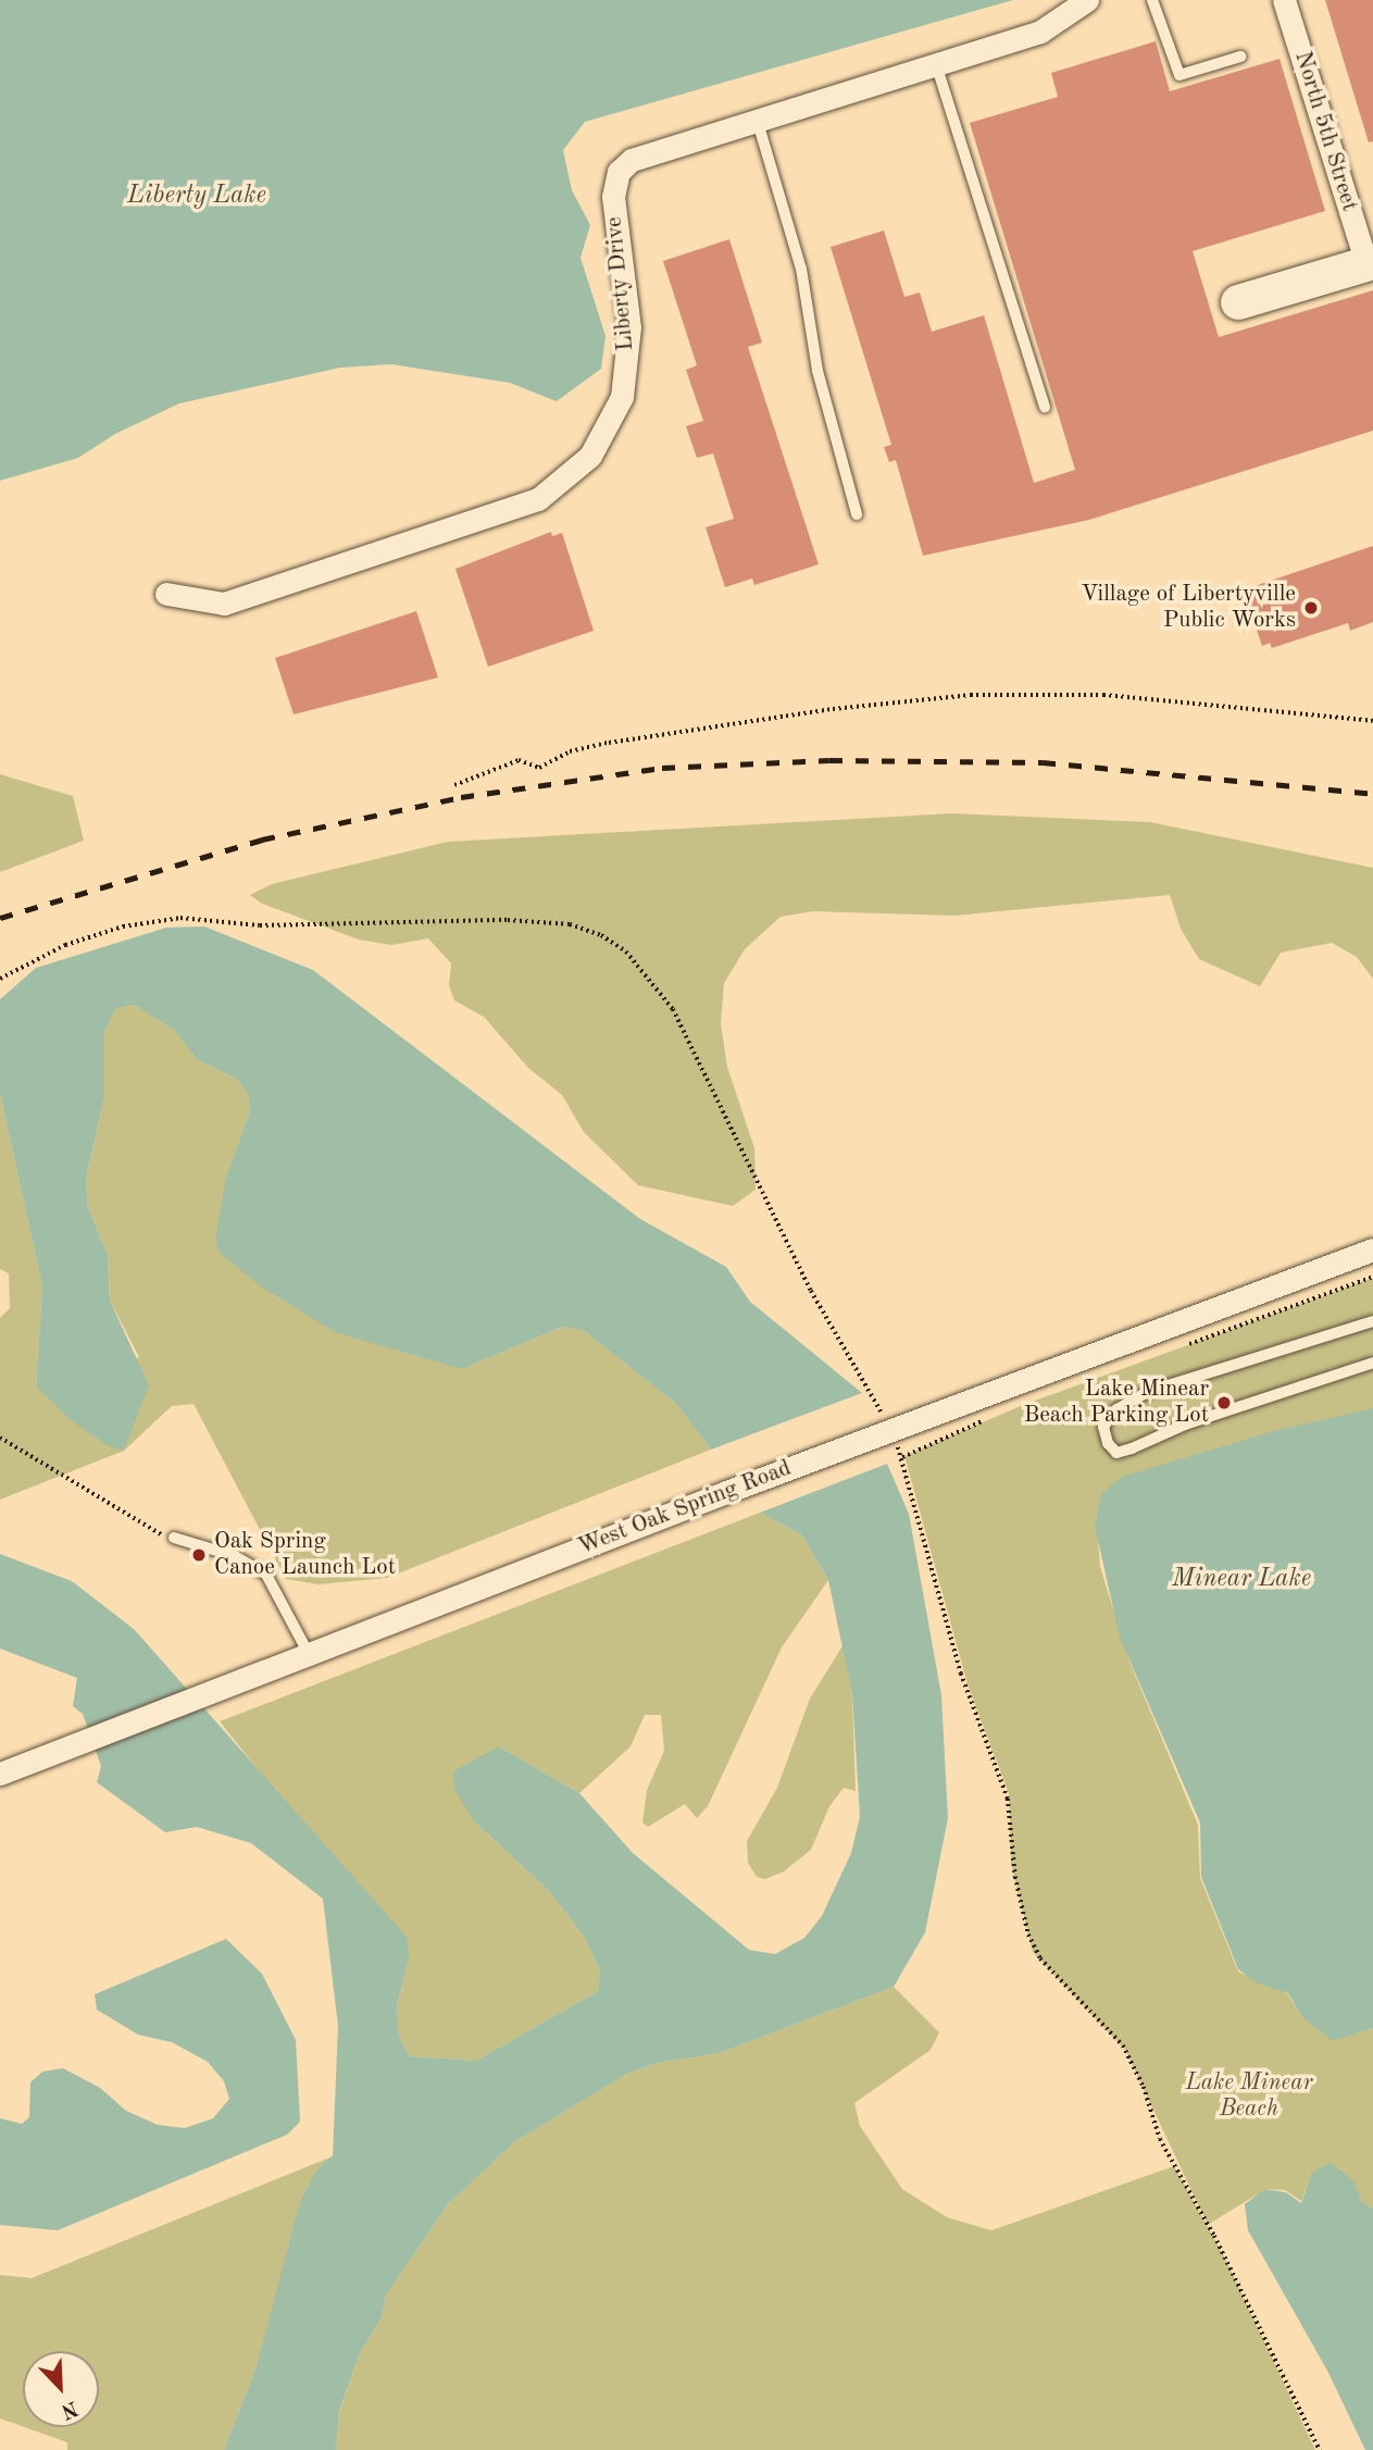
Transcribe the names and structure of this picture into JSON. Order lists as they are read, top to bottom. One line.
{"streets":{"street":["North 5th Street","Liberty Drive","West Oak Spring Road"]},"water":["Liberty Lake","Minear Lake"],"parks":["Lake Minear Beach"],"places":["Village of Libertyville Public Works","Lake Minear Beach Parking Lot","Oak Spring Canoe Launch Lot"],"north":"bottom right"}
